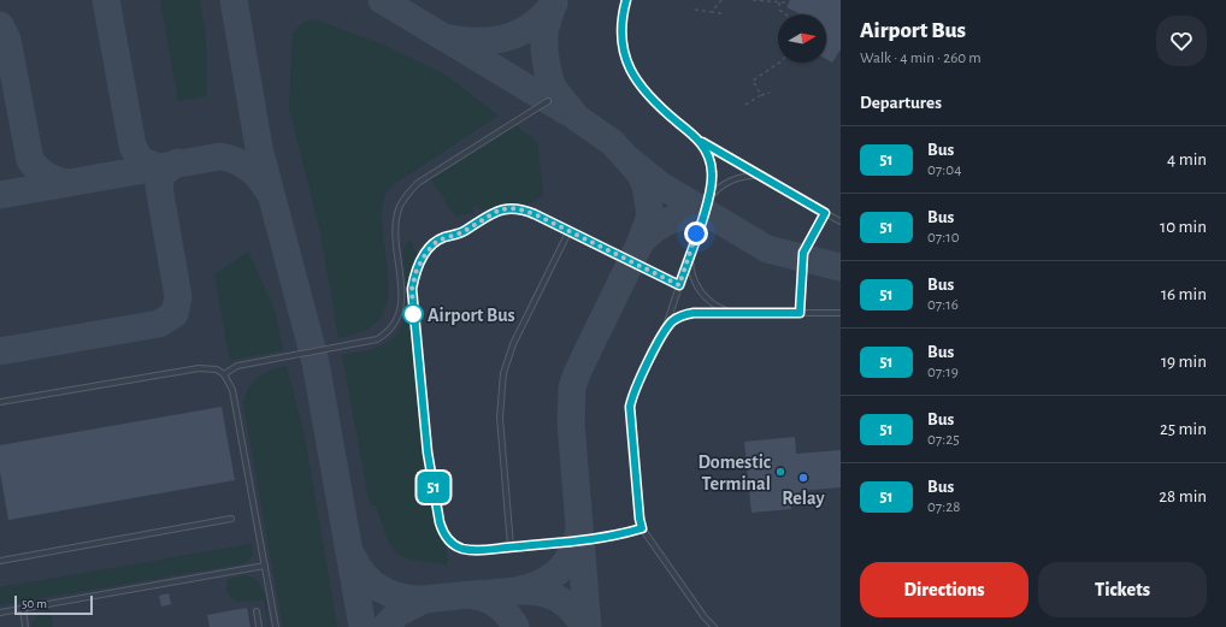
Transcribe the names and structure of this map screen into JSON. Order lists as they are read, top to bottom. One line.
{"places":["Airport Bus","Domestic Terminal","Relay"],"lines":["bus line 51"],"scale_bar":"50 m","north":"right","page":{"on_map":"51","heading":[["Airport Bus","Walk · 4 min · 260 m"],"Departures"],"list":[{"mark":"51","name":"Bus","note":"07:04","value":"4 min"},{"mark":"51","name":"Bus","note":"07:10","value":"10 min"},{"mark":"51","name":"Bus","note":"07:16","value":"16 min"},{"mark":"51","name":"Bus","note":"07:19","value":"19 min"},{"mark":"51","name":"Bus","note":"07:25","value":"25 min"},{"mark":"51","name":"Bus","note":"07:28","value":"28 min"}],"buttons":["Directions","Tickets"],"scale":"50 m"}}
